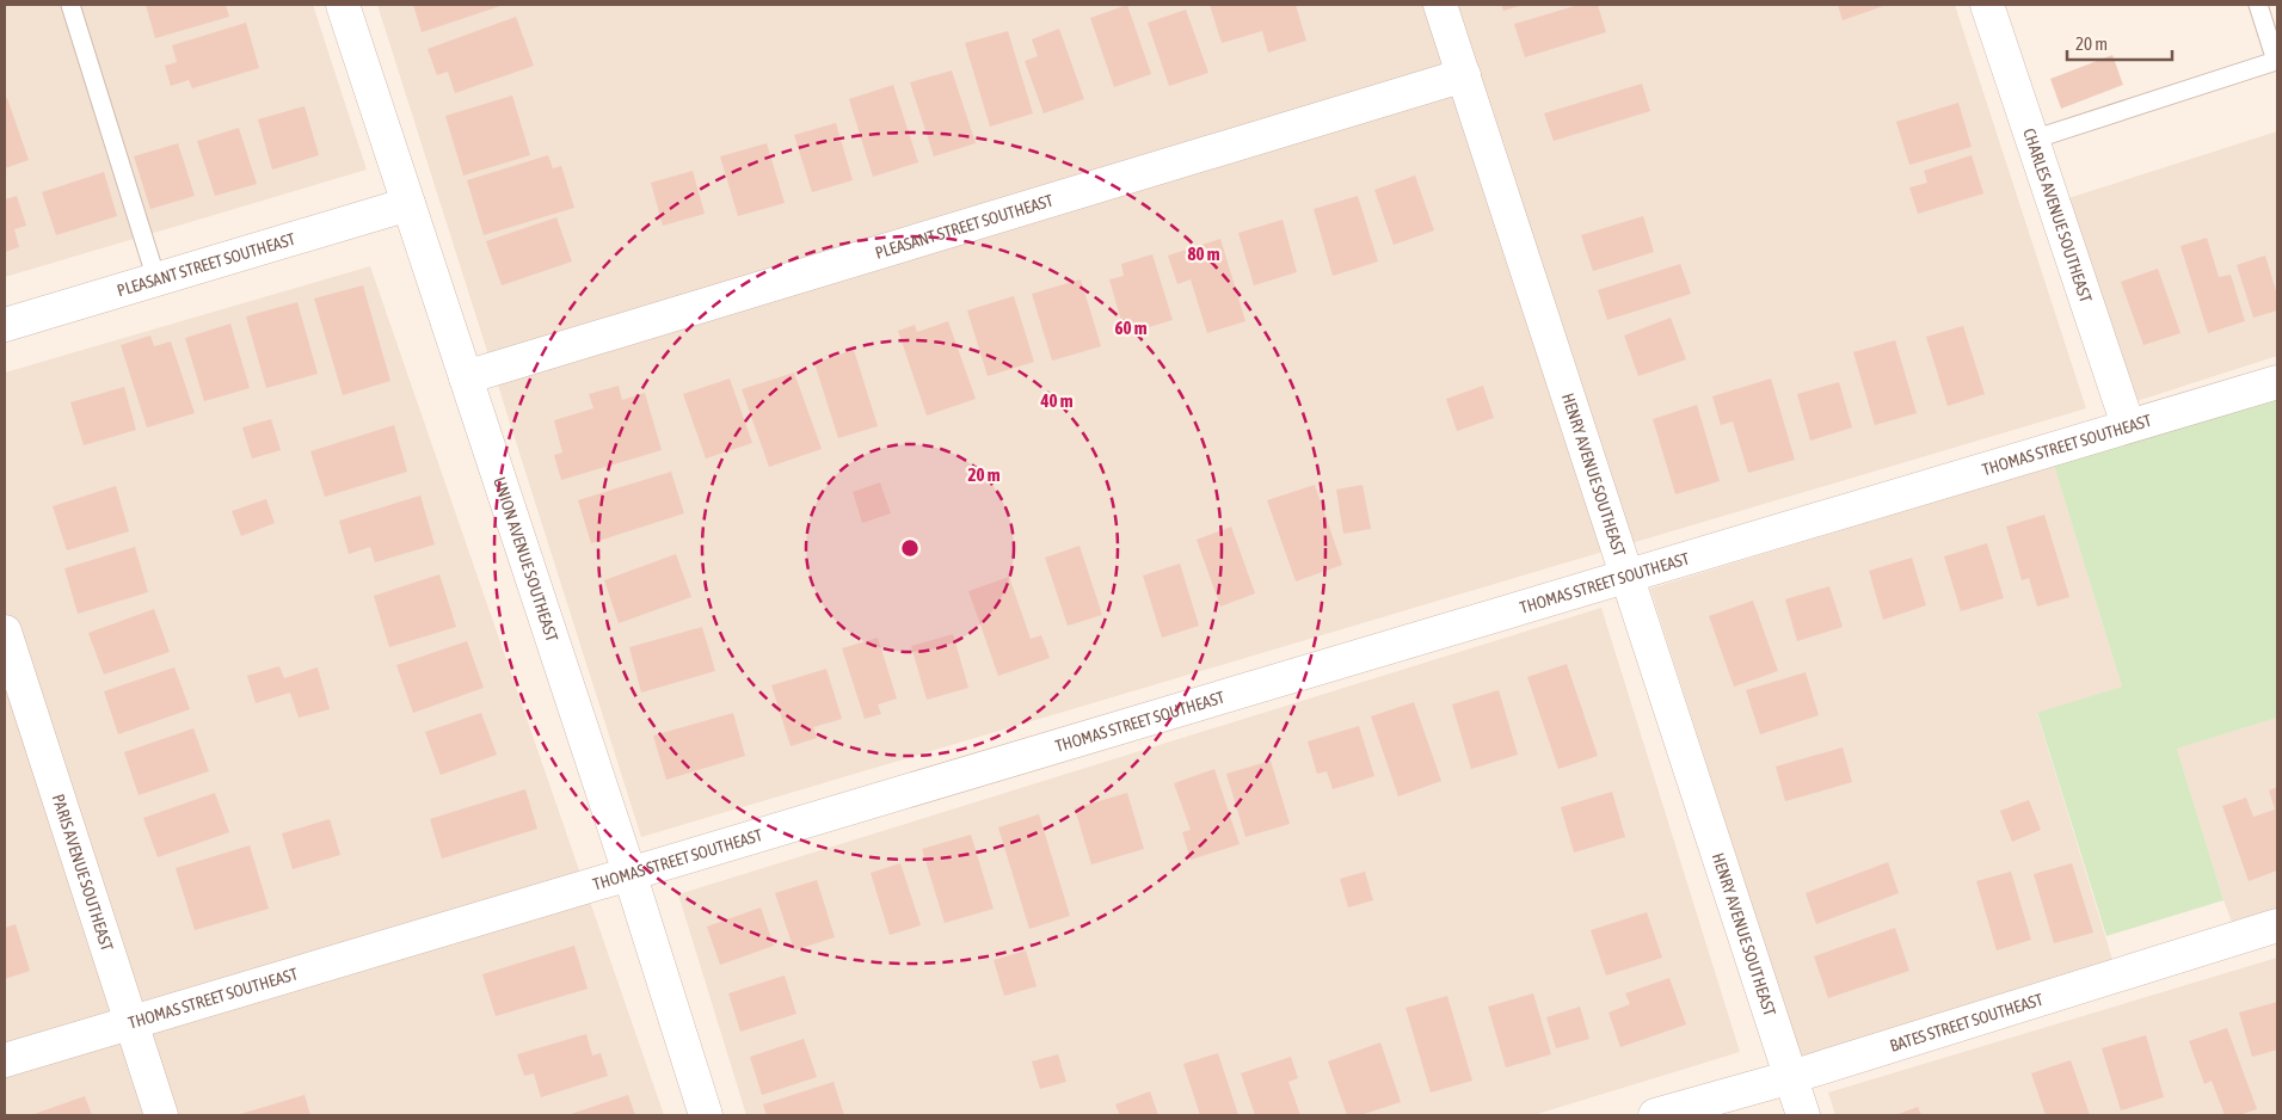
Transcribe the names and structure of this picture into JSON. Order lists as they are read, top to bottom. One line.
{"streets":{"street":["CHARLES AVENUE SOUTHEAST","PLEASANT STREET SOUTHEAST","THOMAS STREET SOUTHEAST","HENRY AVENUE SOUTHEAST","UNION AVENUE SOUTHEAST","PARIS AVENUE SOUTHEAST","BATES STREET SOUTHEAST"]},"crossings":[["CHARLES AVENUE SOUTHEAST","THOMAS STREET SOUTHEAST"],["PLEASANT STREET SOUTHEAST","HENRY AVENUE SOUTHEAST"],["PLEASANT STREET SOUTHEAST","UNION AVENUE SOUTHEAST"],["THOMAS STREET SOUTHEAST","HENRY AVENUE SOUTHEAST"],["THOMAS STREET SOUTHEAST","UNION AVENUE SOUTHEAST"],["THOMAS STREET SOUTHEAST","PARIS AVENUE SOUTHEAST"],["HENRY AVENUE SOUTHEAST","BATES STREET SOUTHEAST"]],"scale_bar":"20 m","rings":["80 m","60 m","40 m","20 m"]}
